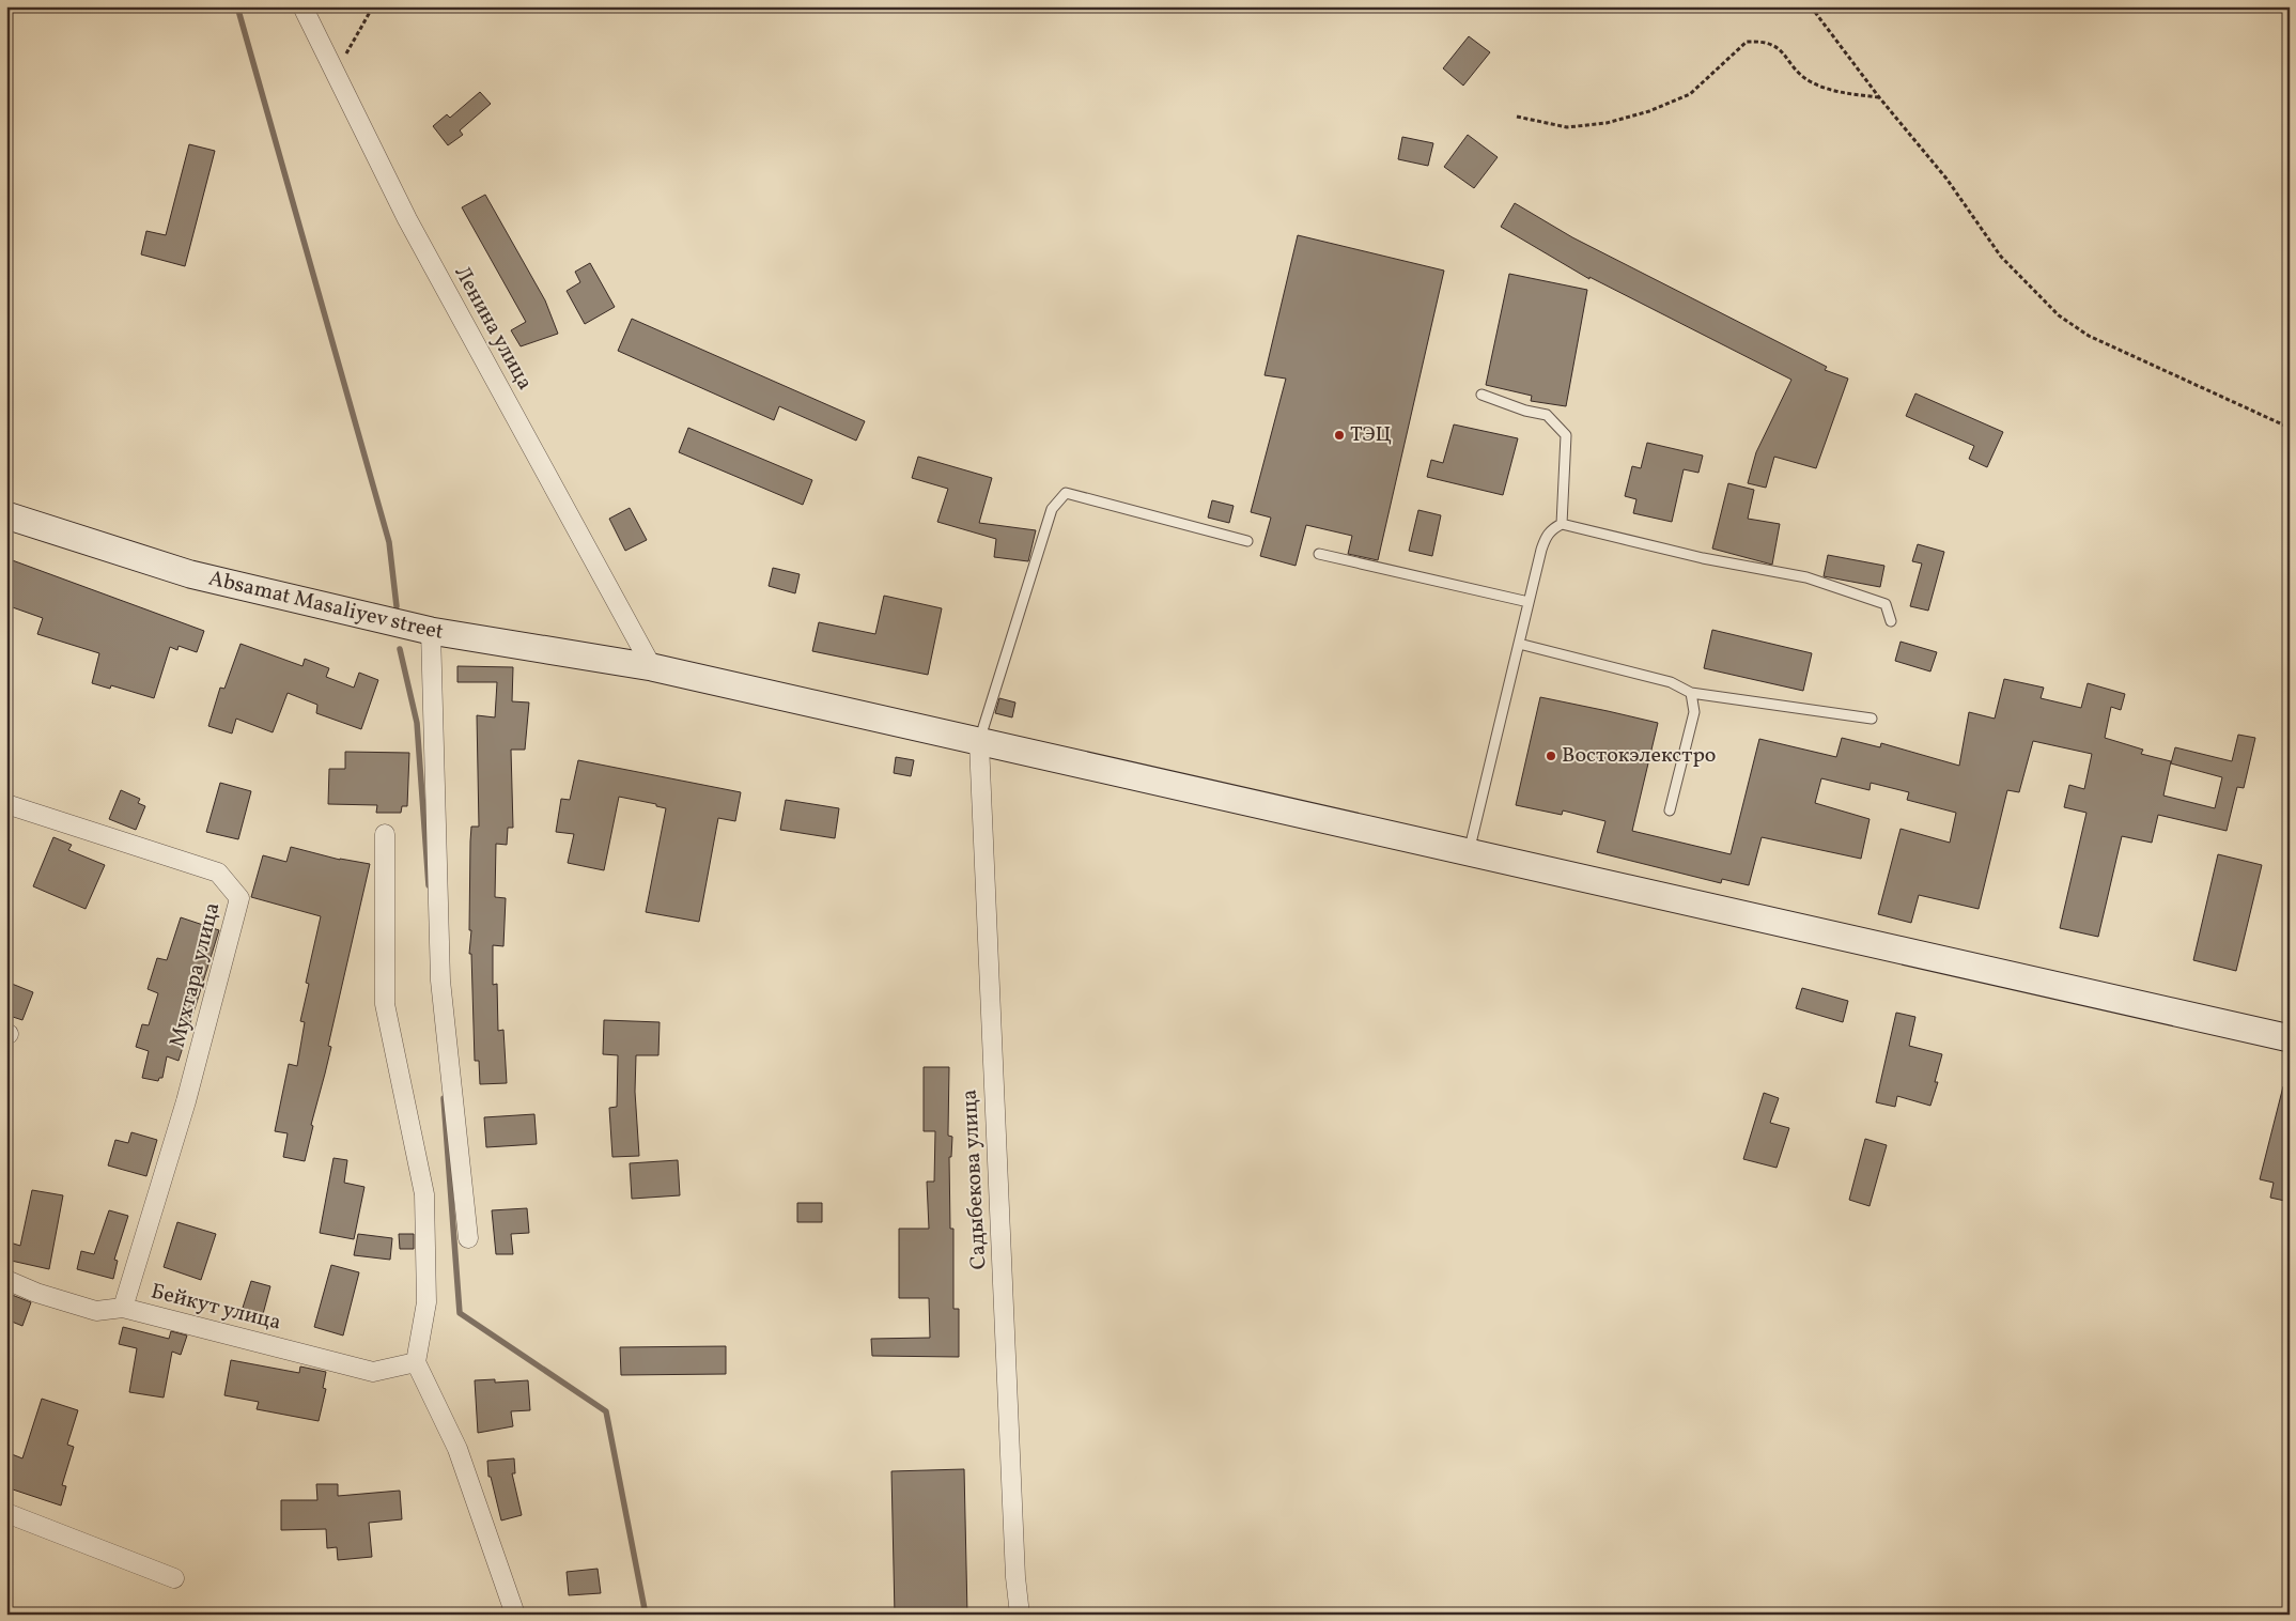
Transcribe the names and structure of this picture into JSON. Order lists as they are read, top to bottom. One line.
{"streets":{"street":["Ленина улица","Absamat Masaliyev street","Мухтара улица","Садыбекова улица","Бейкут улица"]},"crossings":[["Ленина улица","Absamat Masaliyev street"],["Absamat Masaliyev street","Садыбекова улица"],["Мухтара улица","Бейкут улица"]],"places":["ТЭЦ","Востокэлекстро"]}
